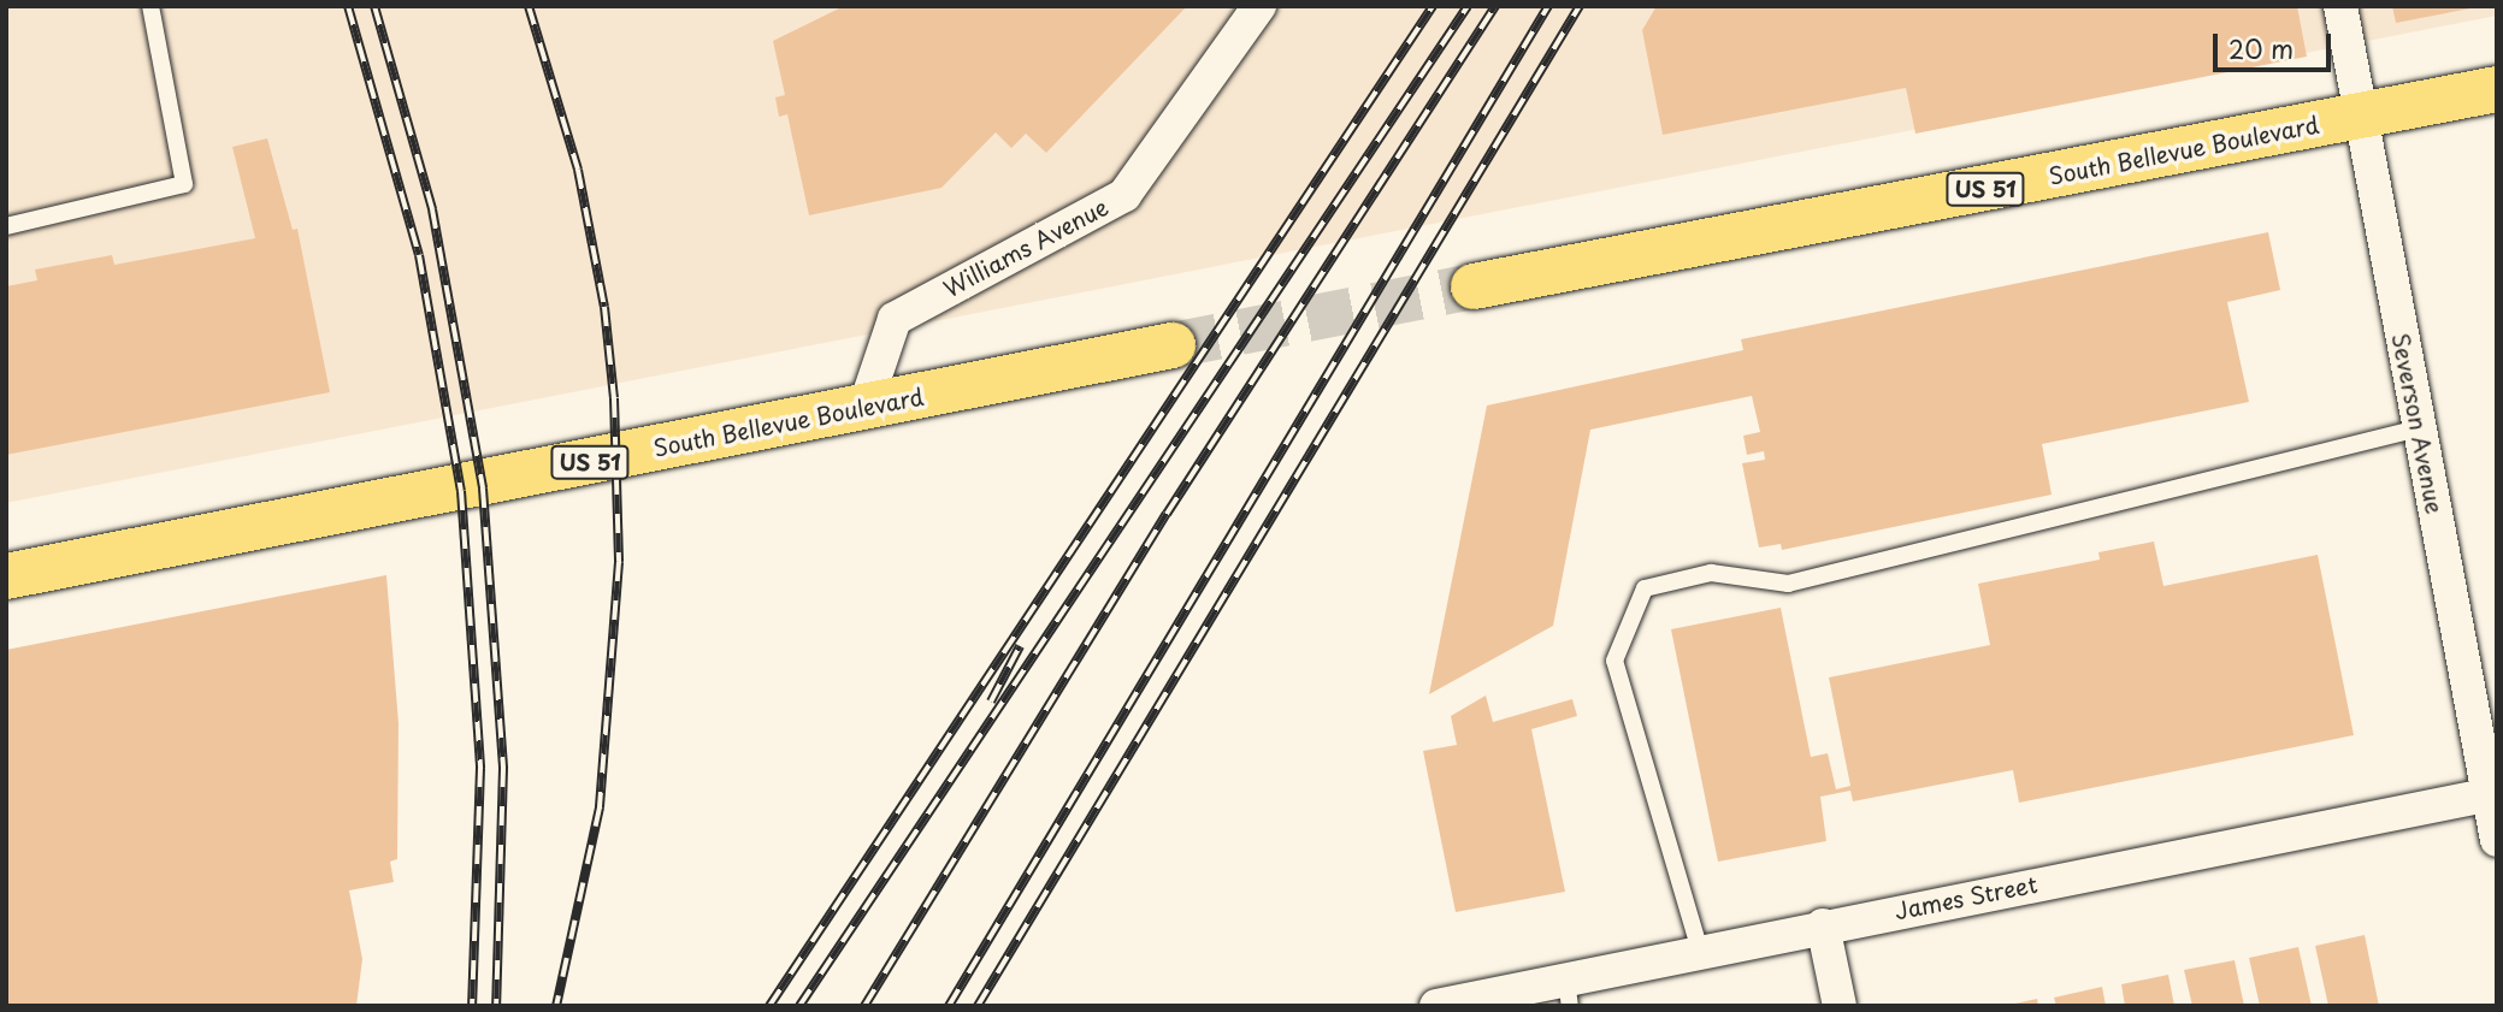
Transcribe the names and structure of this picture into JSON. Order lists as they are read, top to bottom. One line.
{"streets":{"main road":["South Bellevue Boulevard","US 51"],"street":["Williams Avenue","Severson Avenue","James Street"]},"crossings":[["South Bellevue Boulevard","Williams Avenue"],["South Bellevue Boulevard","Severson Avenue"],["Severson Avenue","James Street"]],"scale_bar":"20 m"}
